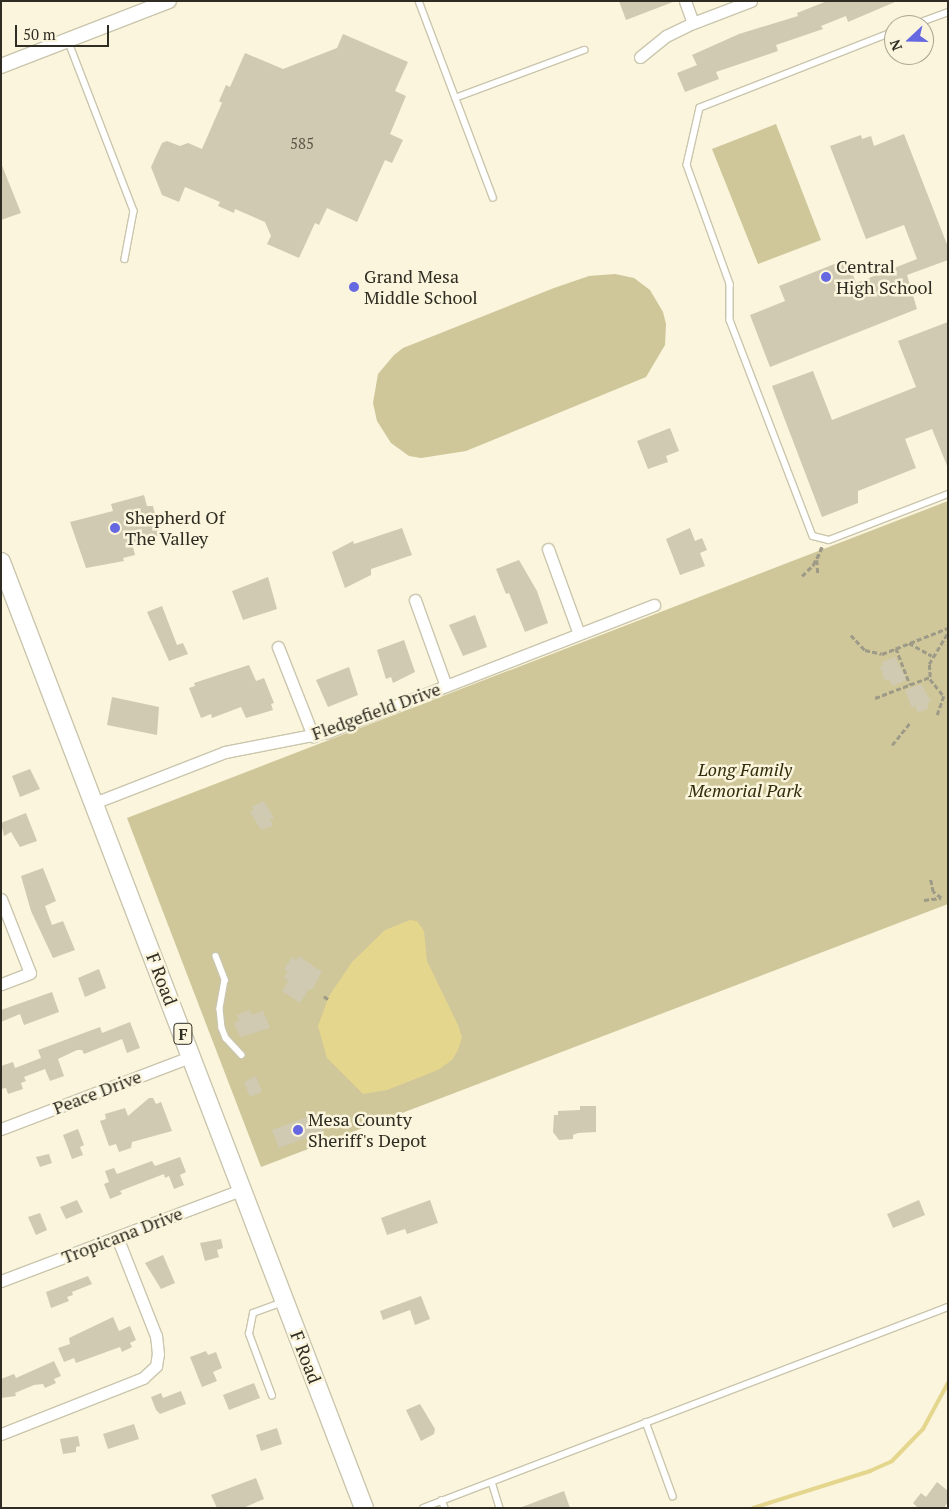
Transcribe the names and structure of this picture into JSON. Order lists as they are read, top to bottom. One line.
{"streets":{"main road":["F Road","F"],"street":["Fledgefield Drive","Peace Drive","Tropicana Drive"]},"crossings":[["Fledgefield Drive","F Road"],["F Road","Peace Drive"],["F Road","Tropicana Drive"]],"parks":["Long Family Memorial Park"],"places":["Central High School","Grand Mesa Middle School","Shepherd Of The Valley","Mesa County Sheriff's Depot"],"house_numbers":["585"],"scale_bar":"50 m","north":"left"}
